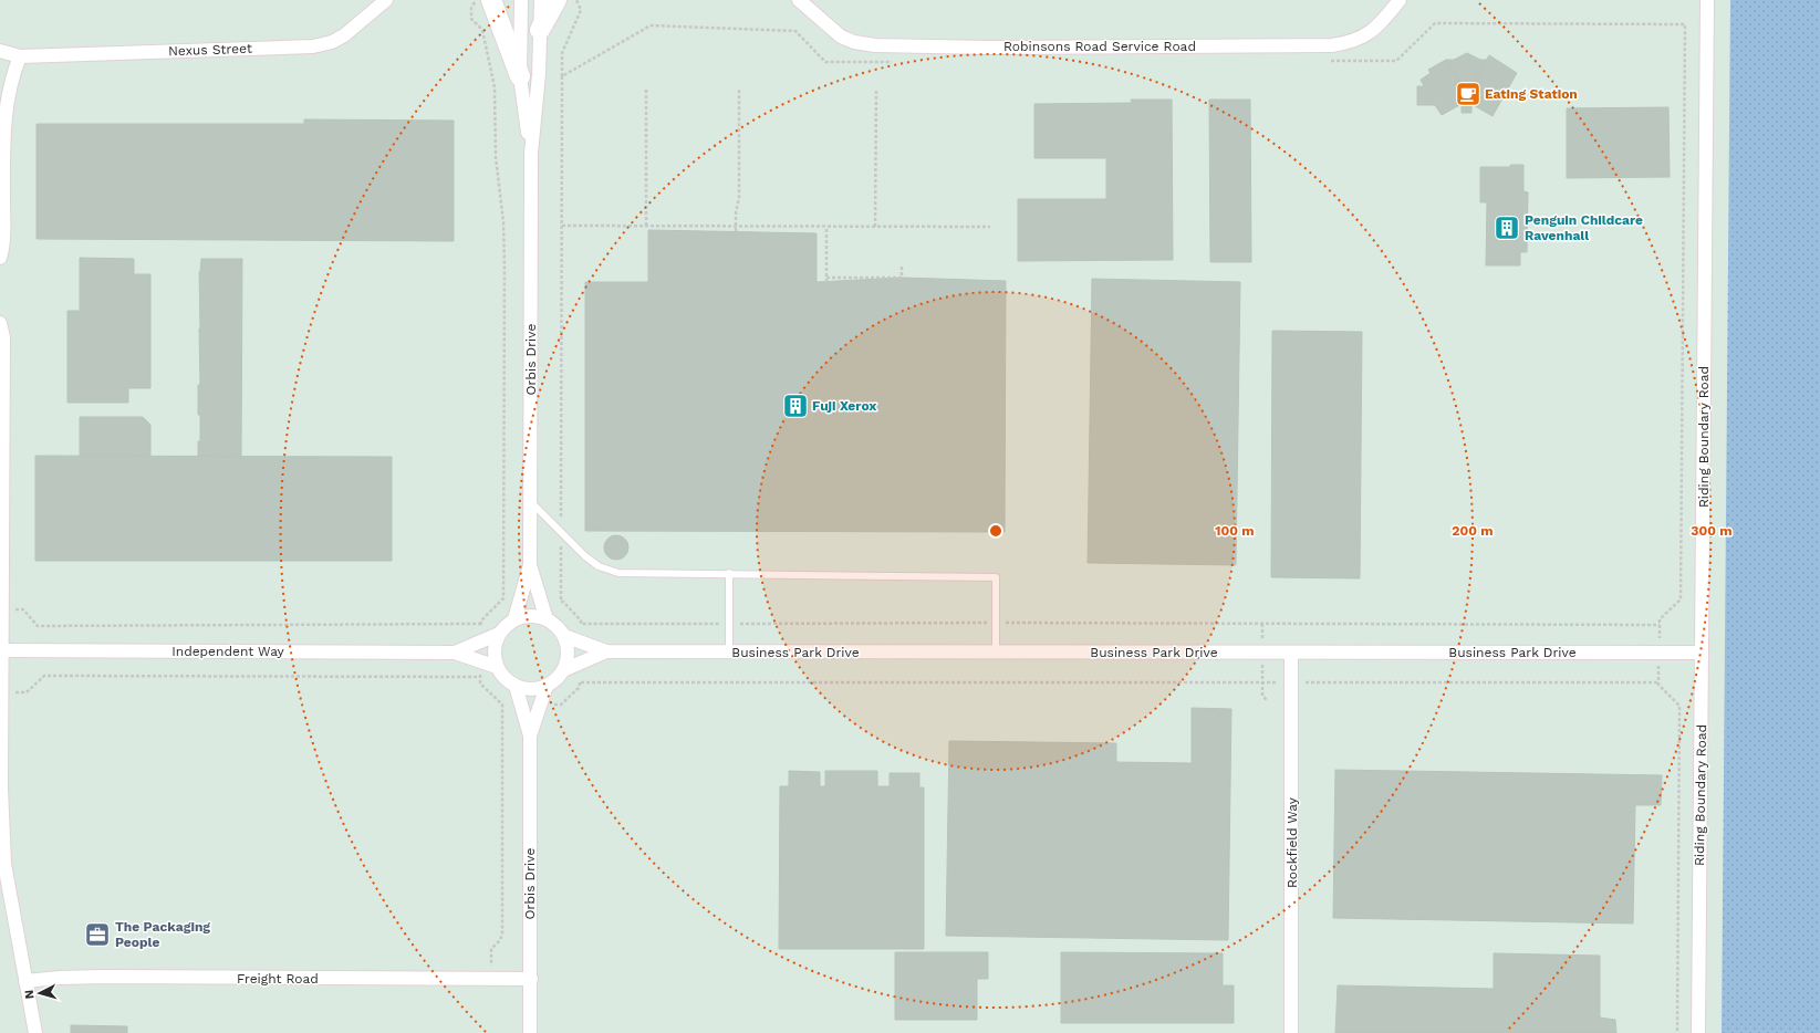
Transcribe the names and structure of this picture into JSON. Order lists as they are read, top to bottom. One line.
{"streets":{"street":["Robinsons Road Service Road","Nexus Street","Orbis Drive","Riding Boundary Road","Independent Way","Business Park Drive","Rockfield Way","Freight Road"]},"crossings":[["Orbis Drive","Independent Way"],["Orbis Drive","Business Park Drive"],["Orbis Drive","Freight Road"],["Riding Boundary Road","Business Park Drive"],["Independent Way","Business Park Drive"],["Business Park Drive","Rockfield Way"]],"places":{"cafe":["Eating Station"],"building":["Penguin Childcare Ravenhall","Fuji Xerox"],"office":["The Packaging People"]},"north":"left","rings":["100 m","200 m","300 m"]}
